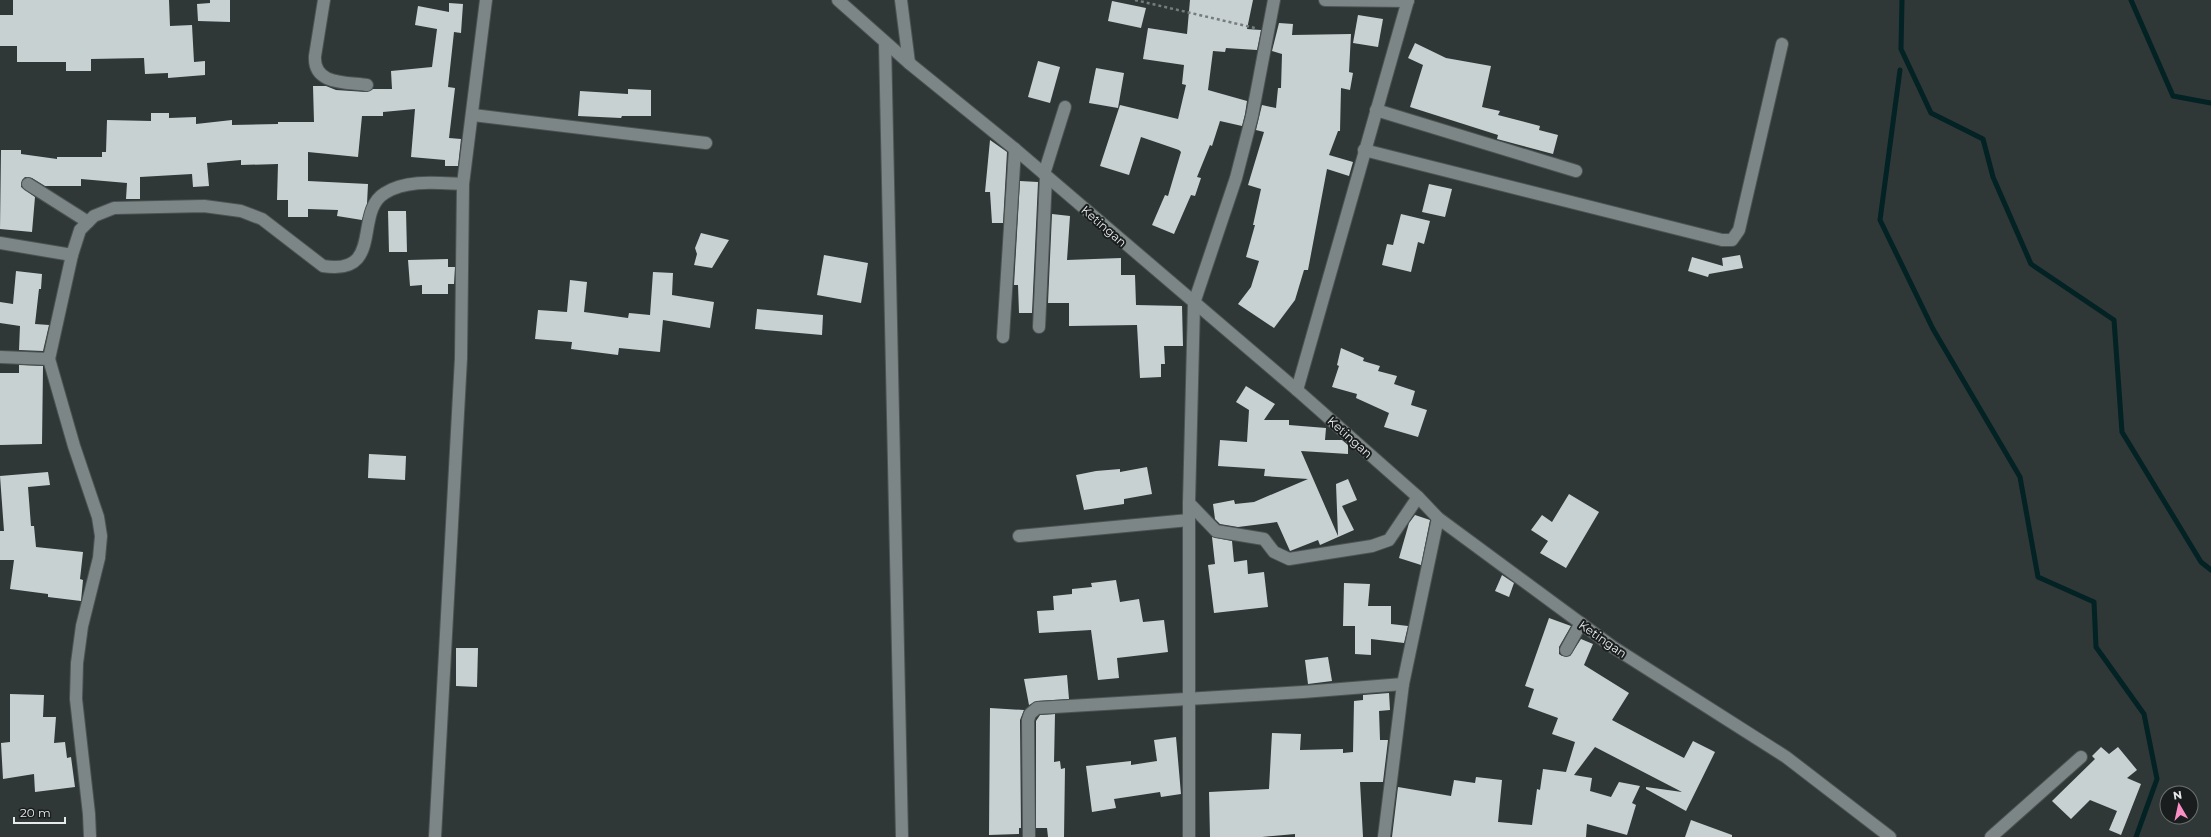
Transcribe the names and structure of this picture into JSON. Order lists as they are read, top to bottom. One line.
{"streets":{"street":["Ketingan"]},"scale_bar":"20 m","north":"top"}
